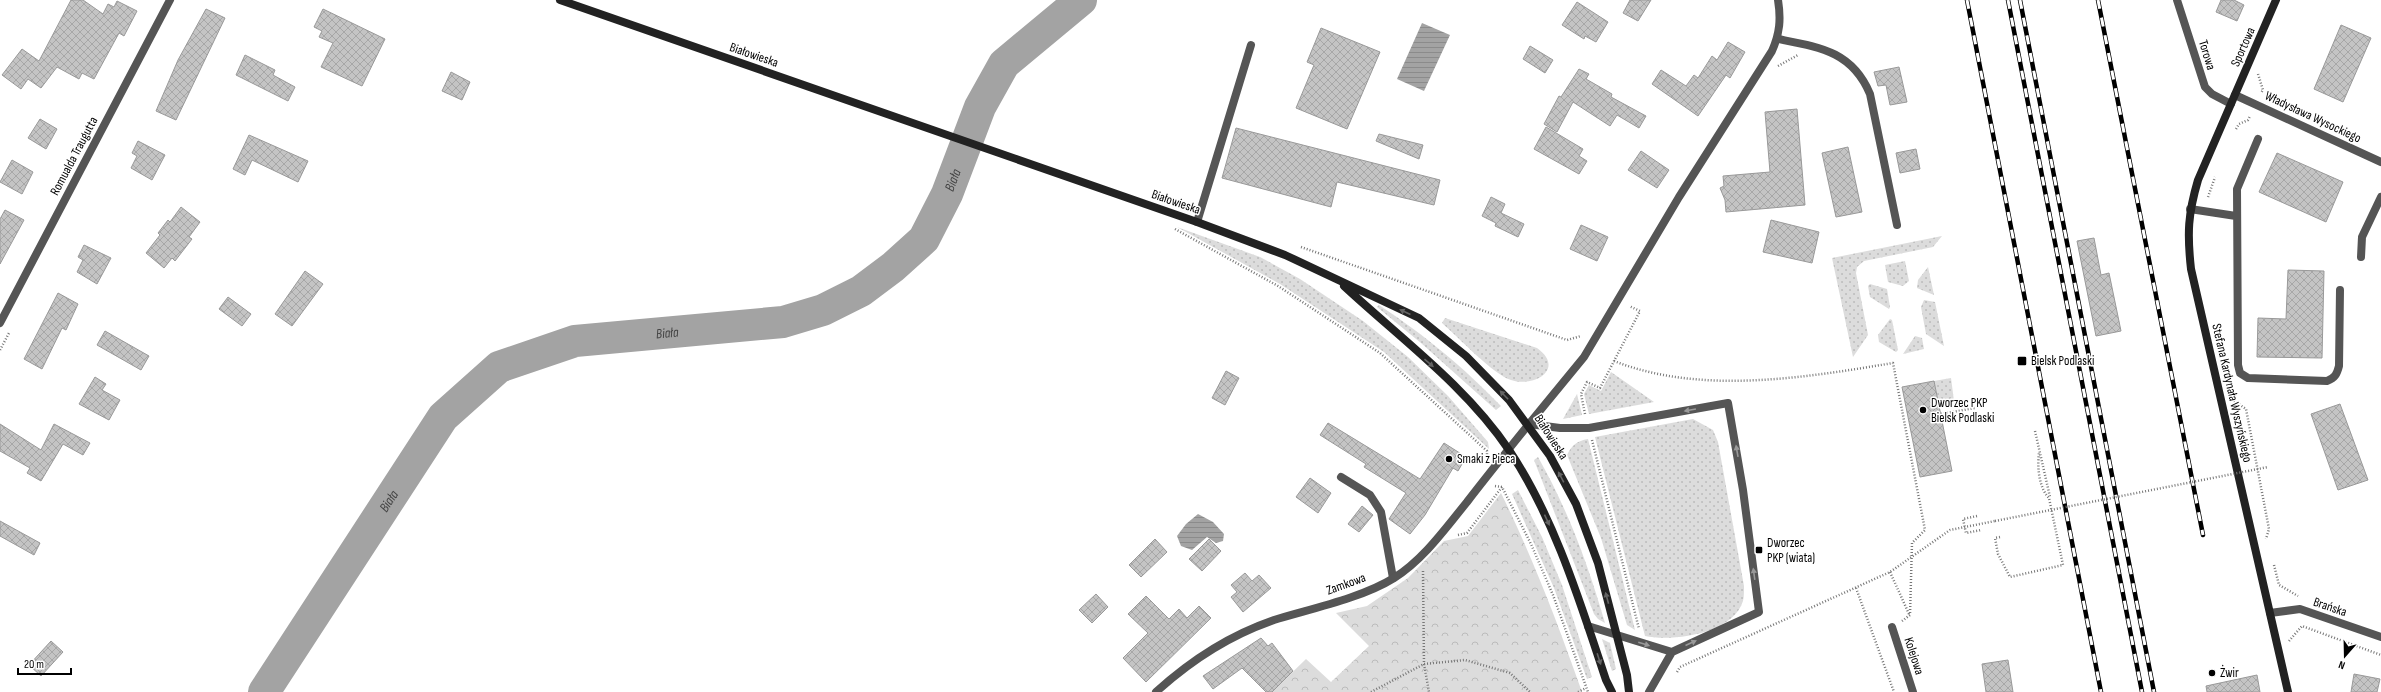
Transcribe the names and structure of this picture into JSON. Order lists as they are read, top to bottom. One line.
{"streets":{"main road":["Sportowa","Białowieska","Stefana Kardynała Wyszyńskiego"],"street":["Torowa","Władysława Wysockiego","Romualda Traugutta","Zamkowa","Brańska","Kolejowa"]},"crossings":[["Sportowa","Torowa"],["Sportowa","Władysława Wysockiego"],["Sportowa","Stefana Kardynała Wyszyńskiego"],["Białowieska","Zamkowa"],["Torowa","Stefana Kardynała Wyszyńskiego"],["Stefana Kardynała Wyszyńskiego","Brańska"]],"water":["Biała"],"places":{"transit":["Bielsk Podlaski","Dworzec PKP (wiata)"],"other":["Dworzec PKP Bielsk Podlaski","Smaki z Pieca","Żwir"]},"scale_bar":"20 m","north":"bottom"}
